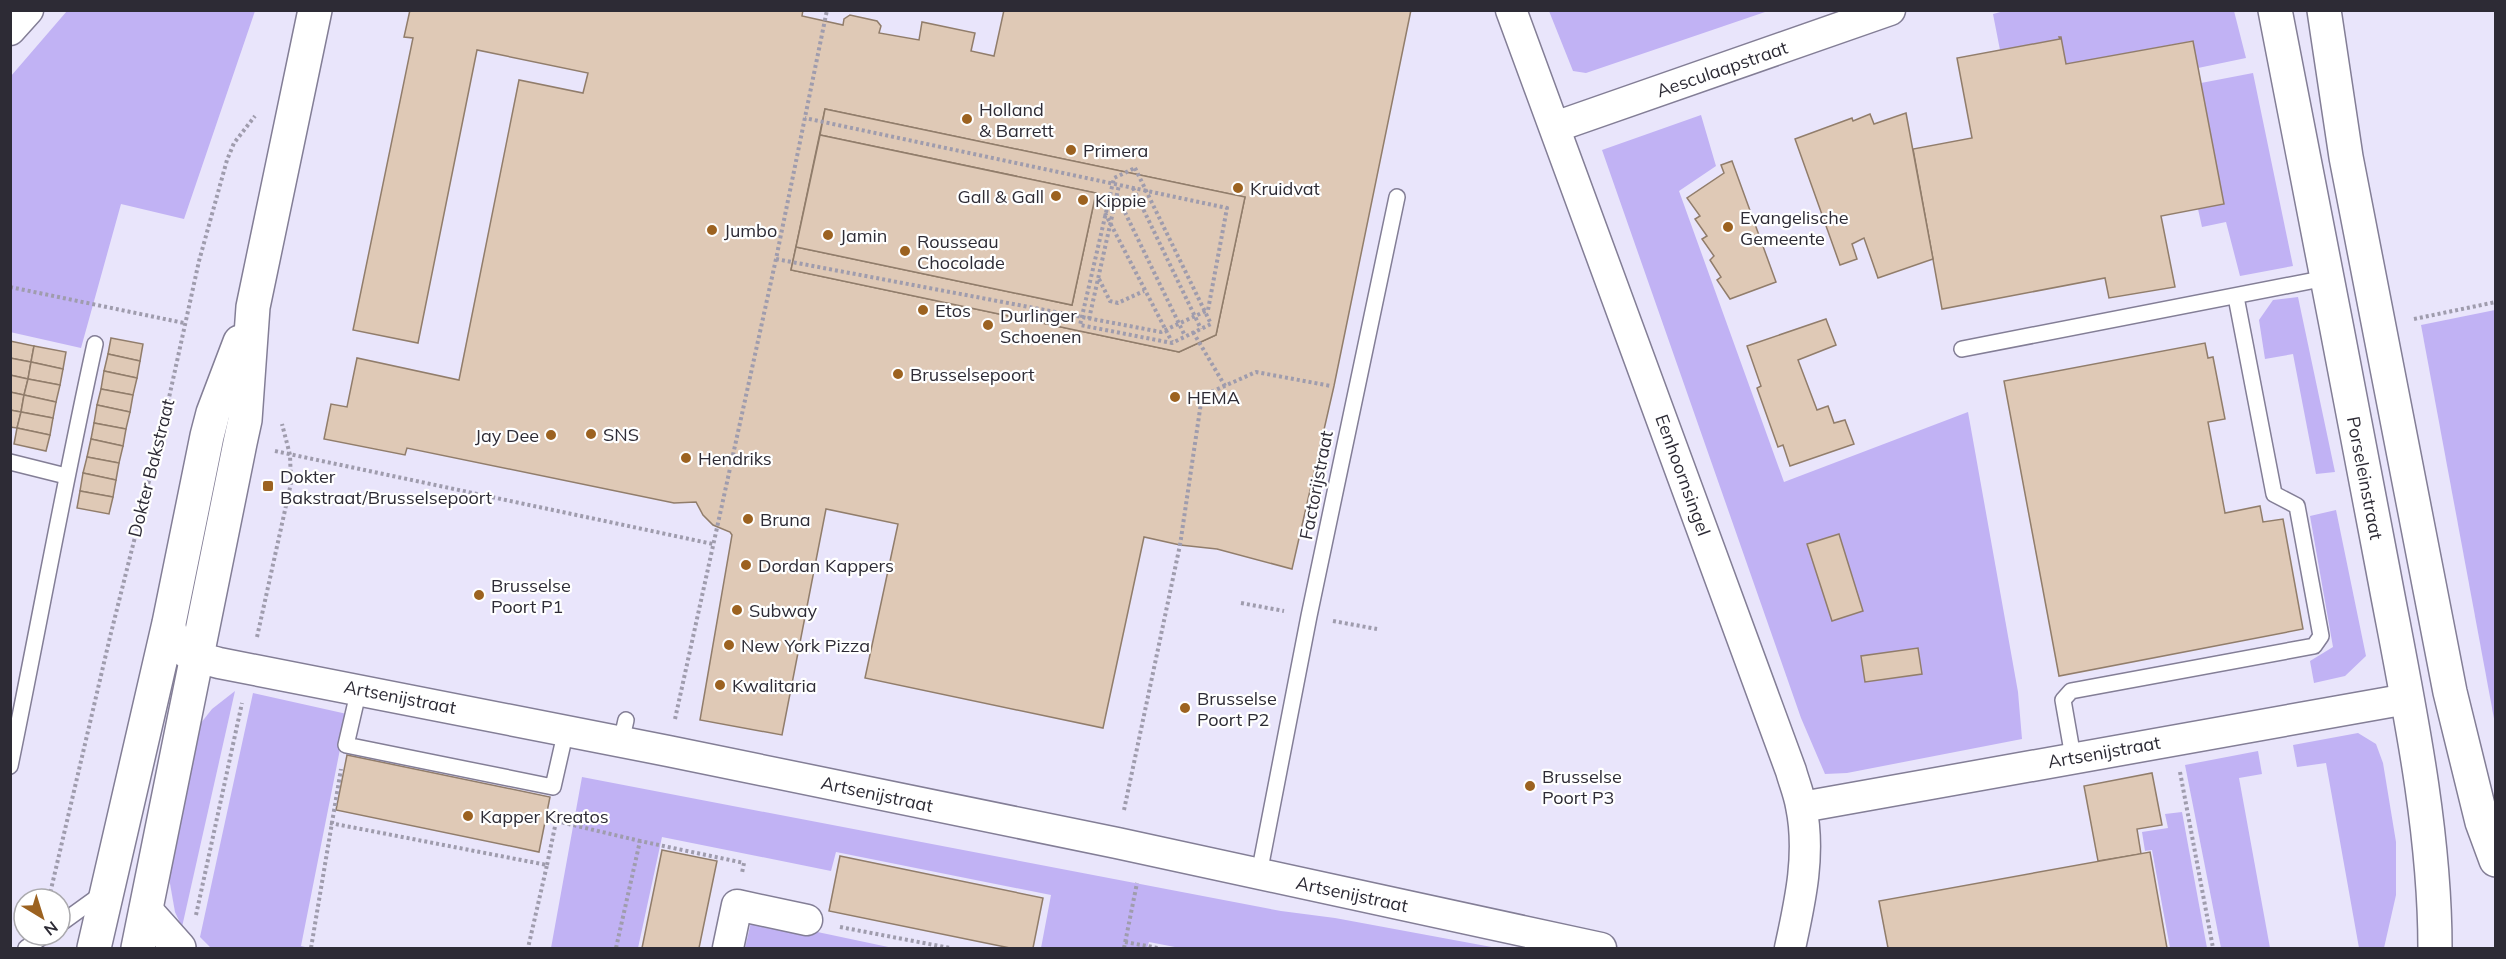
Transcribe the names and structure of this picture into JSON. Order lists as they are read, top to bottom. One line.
{"streets":{"street":["Aesculaapstraat","Eenhoornsingel","Porseleinstraat","Artsenijstraat"],"lane":["Factorijstraat"],"path":["Dokter Bakstraat"]},"crossings":[["Aesculaapstraat","Eenhoornsingel"],["Eenhoornsingel","Artsenijstraat"],["Porseleinstraat","Artsenijstraat"],["Factorijstraat","Artsenijstraat"]],"places":{"other":["Holland & Barrett","Primera","Kruidvat","Gall & Gall","Kippie","Evangelische Gemeente","Jumbo","Jamin","Rousseau Chocolade","Etos","Durlinger Schoenen","Brusselsepoort","HEMA","SNS","Jay Dee","Hendriks","Bruna","Dordan Kappers","Brusselse Poort P1","Subway","New York Pizza","Kwalitaria","Brusselse Poort P2","Brusselse Poort P3","Kapper Kreatos"],"transit":["Dokter Bakstraat/Brusselsepoort"]},"north":"bottom right"}
